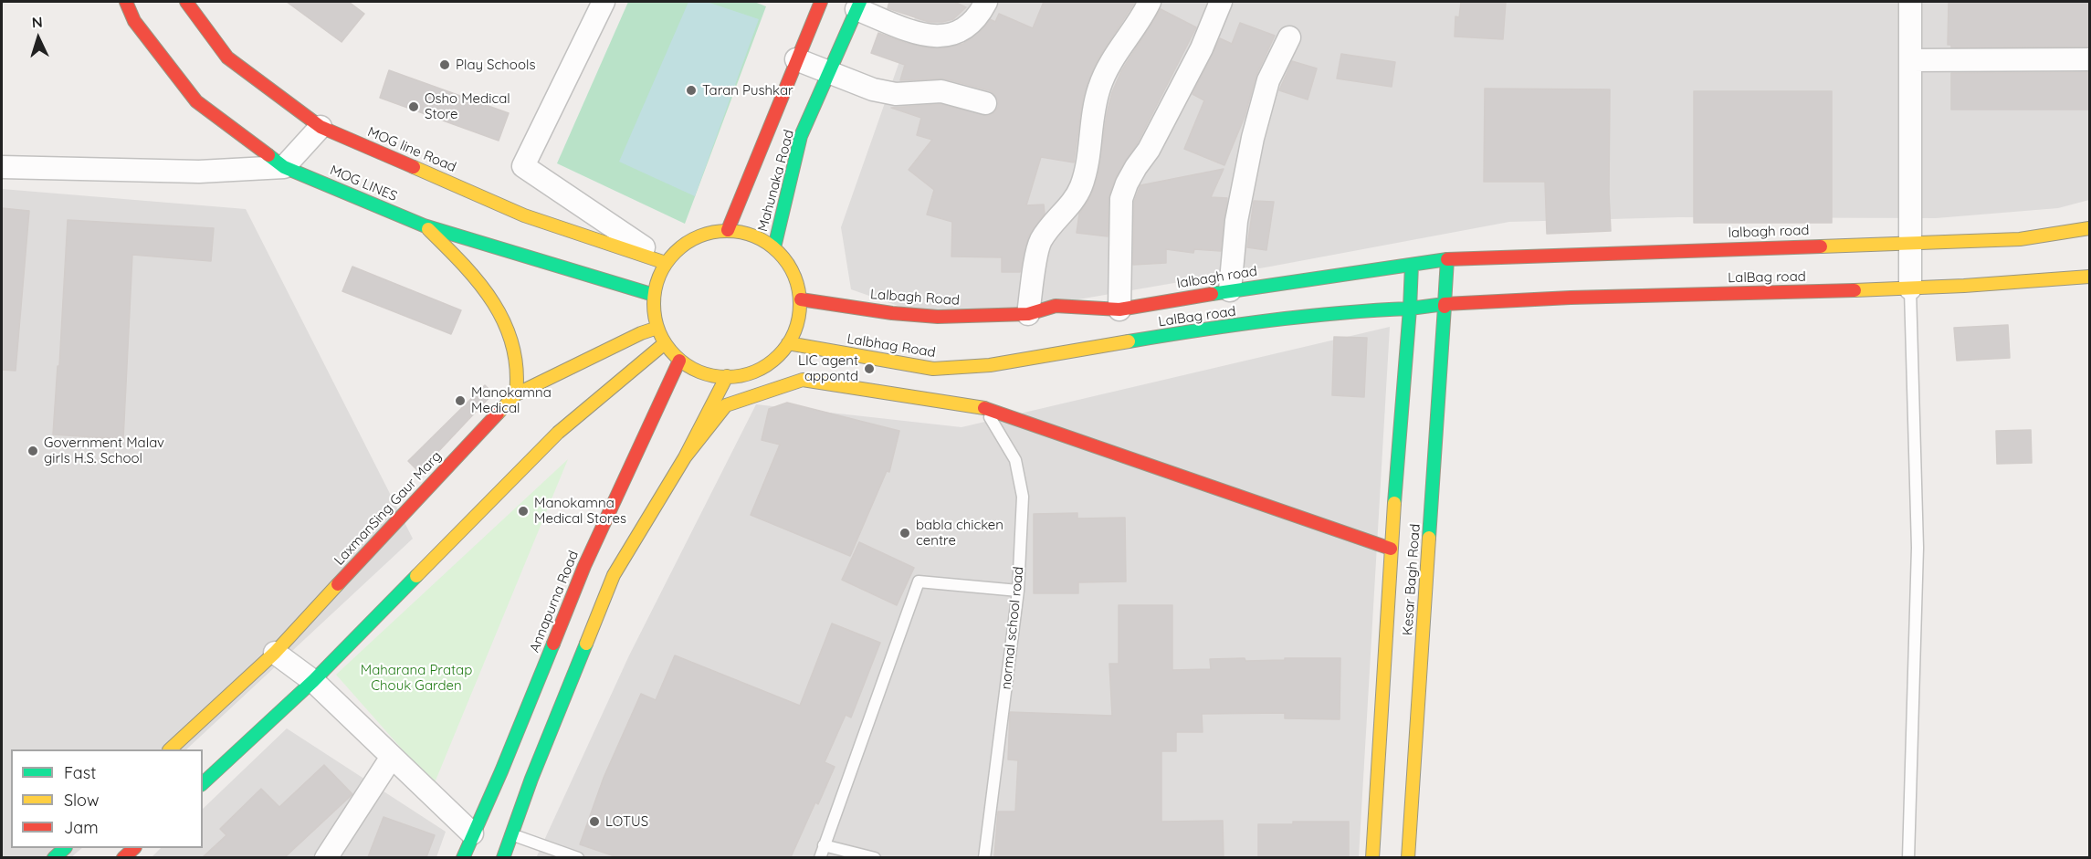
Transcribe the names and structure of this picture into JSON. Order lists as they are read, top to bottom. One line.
{"streets":{"main road":["MOG line Road","Mahunaka Road","MOG LINES","lalbagh road","LalBag road","Lalbagh Road","Lalbhag Road","LaxmanSing Gaur Marg","Kesar Bagh Road","Annapurna Road"],"lane":["normal school road"]},"crossings":[["MOG line Road","Mahunaka Road"],["MOG line Road","MOG LINES"],["MOG line Road","Lalbagh Road"],["MOG line Road","Lalbhag Road"],["MOG line Road","LaxmanSing Gaur Marg"],["MOG line Road","Annapurna Road"],["Mahunaka Road","MOG LINES"],["Mahunaka Road","Lalbagh Road"],["Mahunaka Road","Lalbhag Road"],["Mahunaka Road","LaxmanSing Gaur Marg"],["Mahunaka Road","Annapurna Road"],["MOG LINES","Lalbagh Road"],["MOG LINES","Lalbhag Road"],["MOG LINES","LaxmanSing Gaur Marg"],["MOG LINES","Annapurna Road"],["lalbagh road","Lalbagh Road"],["lalbagh road","Kesar Bagh Road"],["LalBag road","Lalbhag Road"],["LalBag road","Kesar Bagh Road"],["Lalbagh Road","Lalbhag Road"],["Lalbagh Road","LaxmanSing Gaur Marg"],["Lalbagh Road","Annapurna Road"],["Lalbhag Road","LaxmanSing Gaur Marg"],["Lalbhag Road","Annapurna Road"],["LaxmanSing Gaur Marg","Annapurna Road"]],"parks":["Maharana Pratap Chouk Garden"],"places":["Play Schools","Taran Pushkar","Osho Medical Store","LIC agent appontd","Manokamna Medical","Government Malav girls H.S. School","Manokamna Medical Stores","babla chicken centre","LOTUS"],"legend":["Fast","Slow","Jam"],"north":"top"}
